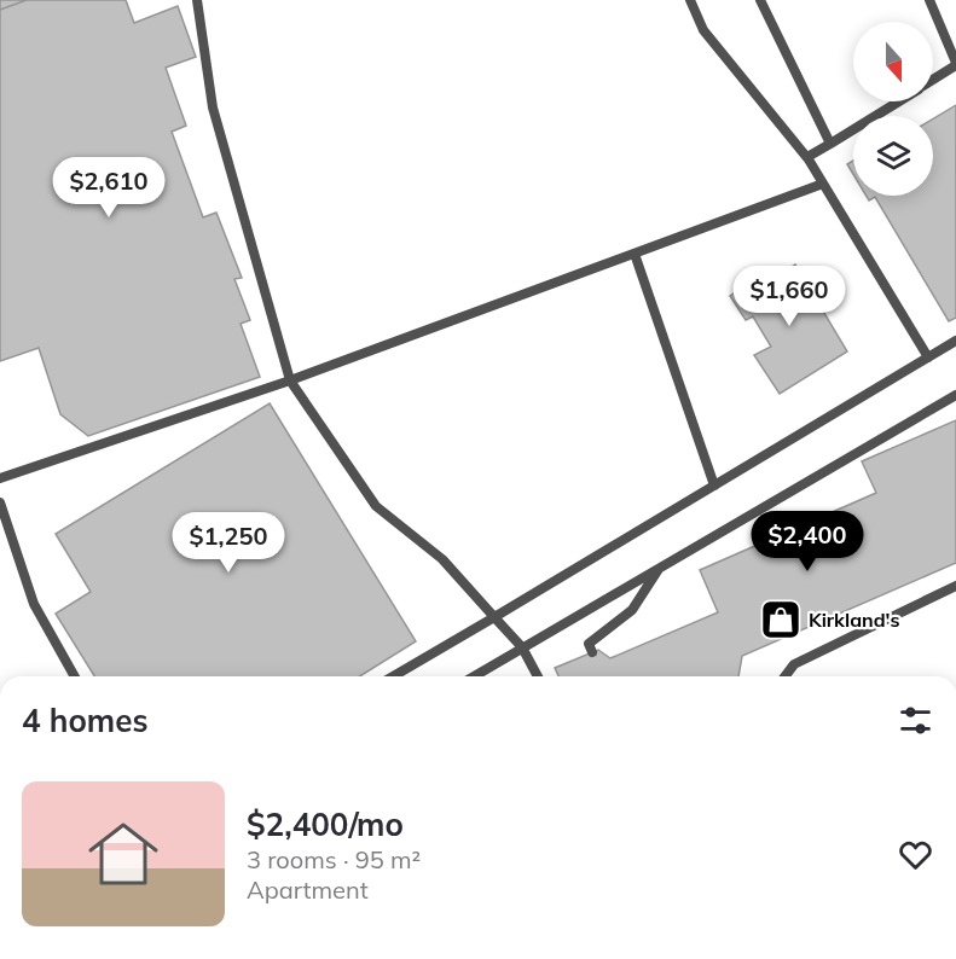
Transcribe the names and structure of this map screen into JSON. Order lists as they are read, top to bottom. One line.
{"places":{"shop":["Kirkland's"]},"north":"bottom","page":{"price":["$2,610","$1,660","$2,400","$1,250"],"heading":"4 homes","list":[{"name":"$2,400/mo","note":"3 rooms · 95 m² · Apartment"}]}}
